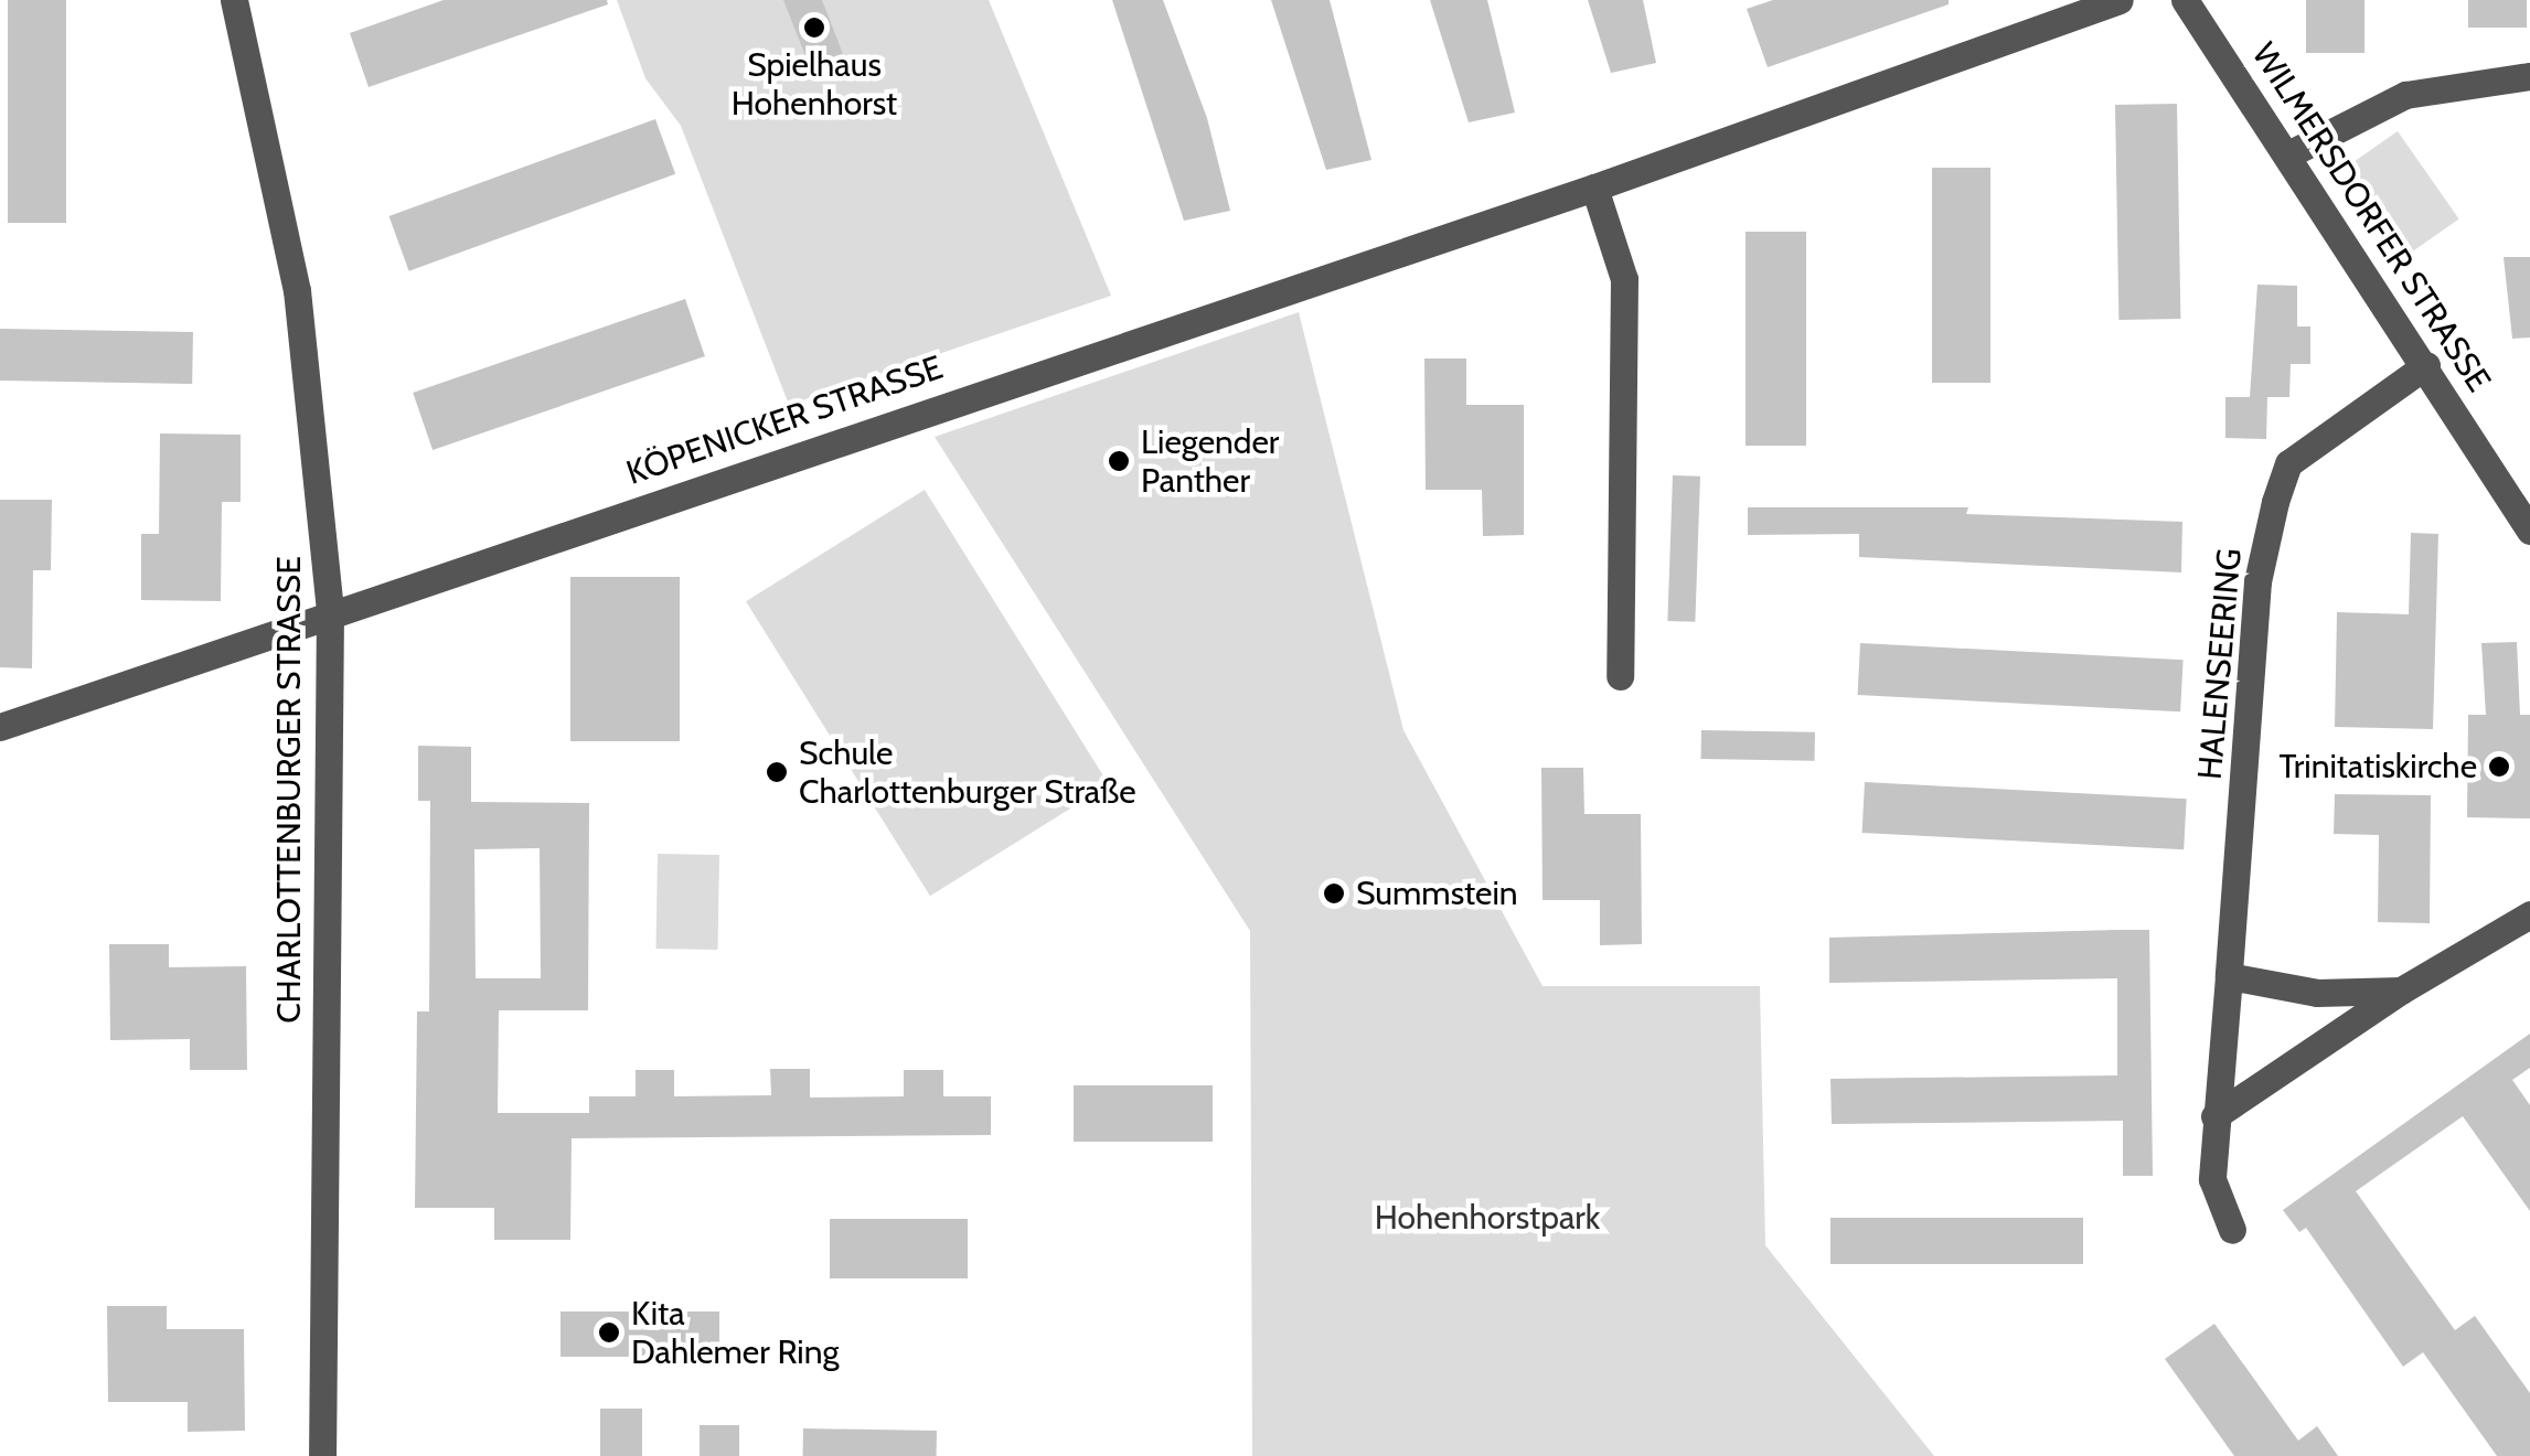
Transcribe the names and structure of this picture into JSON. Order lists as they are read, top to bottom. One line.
{"streets":{"street":["WILMERSDORFER STRASSE","KÖPENICKER STRASSE","HALENSEERING","CHARLOTTENBURGER STRASSE"]},"crossings":[["WILMERSDORFER STRASSE","HALENSEERING"],["KÖPENICKER STRASSE","CHARLOTTENBURGER STRASSE"]],"parks":["Hohenhorstpark"],"places":["Spielhaus Hohenhorst","Liegender Panther","Trinitatiskirche","Schule Charlottenburger Straße","Summstein","Kita Dahlemer Ring"]}
